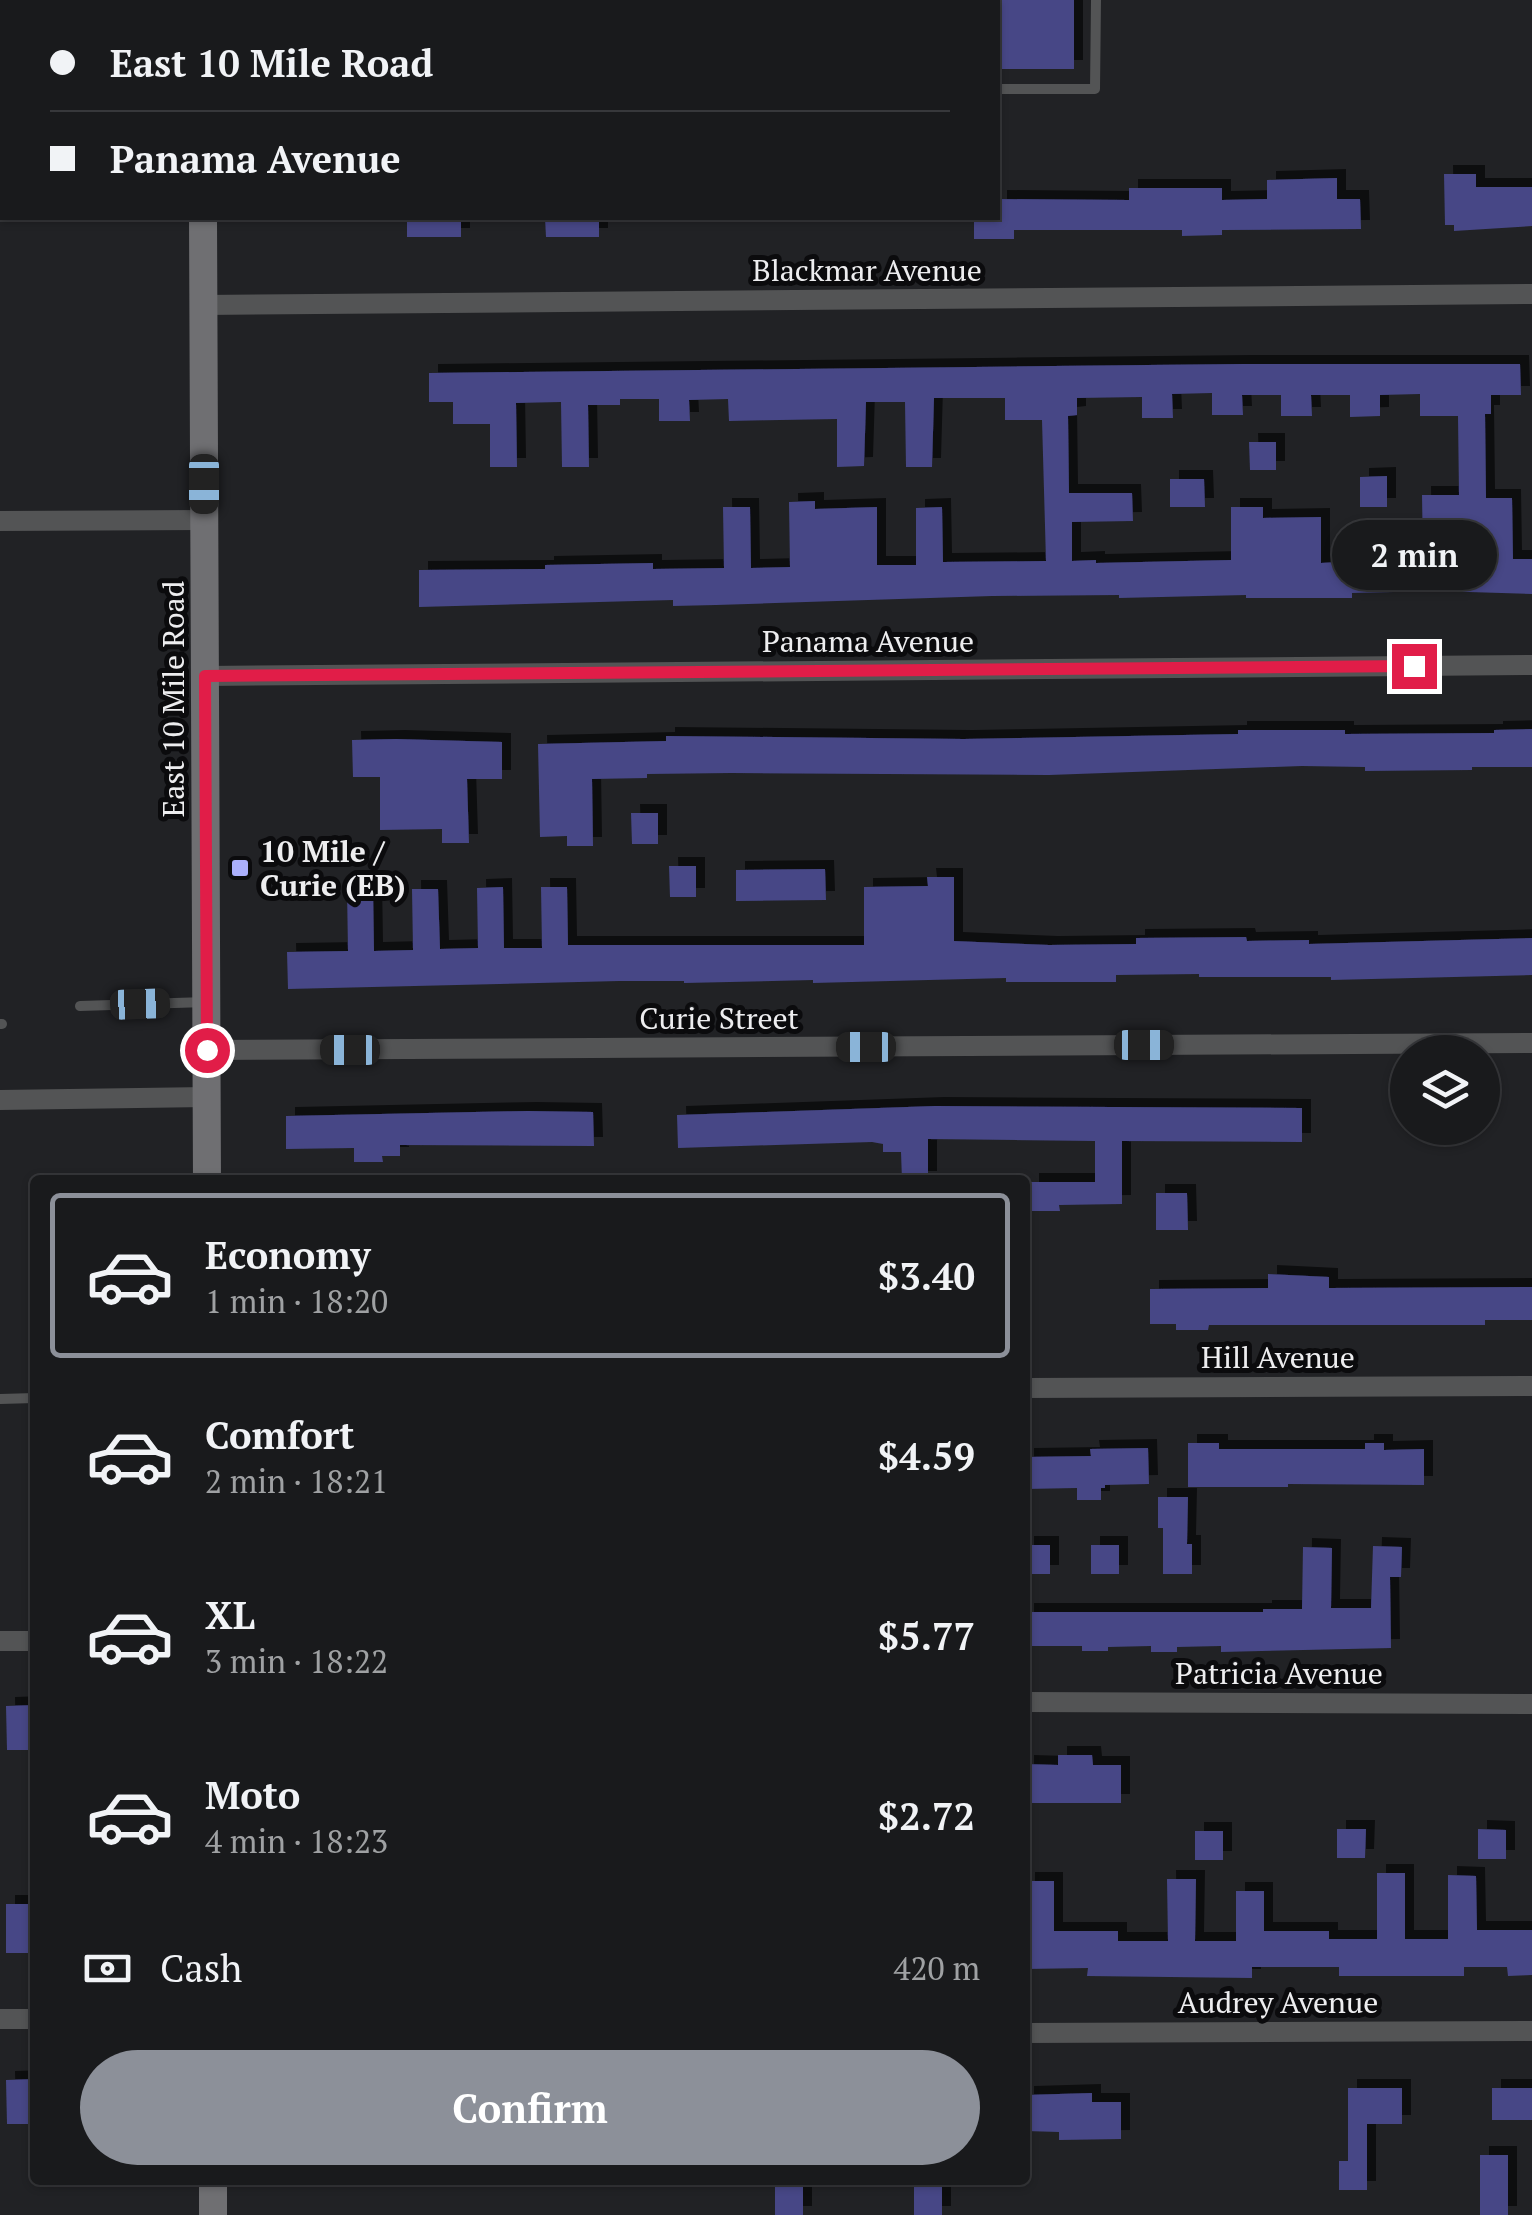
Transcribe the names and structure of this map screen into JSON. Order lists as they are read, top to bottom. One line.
{"streets":{"main road":["East 10 Mile Road"],"street":["Blackmar Avenue","Panama Avenue","Curie Street","Hill Avenue","Patricia Avenue","Audrey Avenue"]},"crossings":[["Blackmar Avenue","East 10 Mile Road"],["Panama Avenue","East 10 Mile Road"],["East 10 Mile Road","Curie Street"]],"places":{"transit":["10 Mile / Curie (EB)"]},"page":{"banner":["East 10 Mile Road","Panama Avenue"],"bubble":"2 min","list":[{"name":"Economy","note":"1 min · 18:20","value":"$3.40"},{"name":"Comfort","note":"2 min · 18:21","value":"$4.59"},{"name":"XL","note":"3 min · 18:22","value":"$5.77"},{"name":"Moto","note":"4 min · 18:23","value":"$2.72"}],"pay":["Cash","420 m"],"buttons":"Confirm"}}
